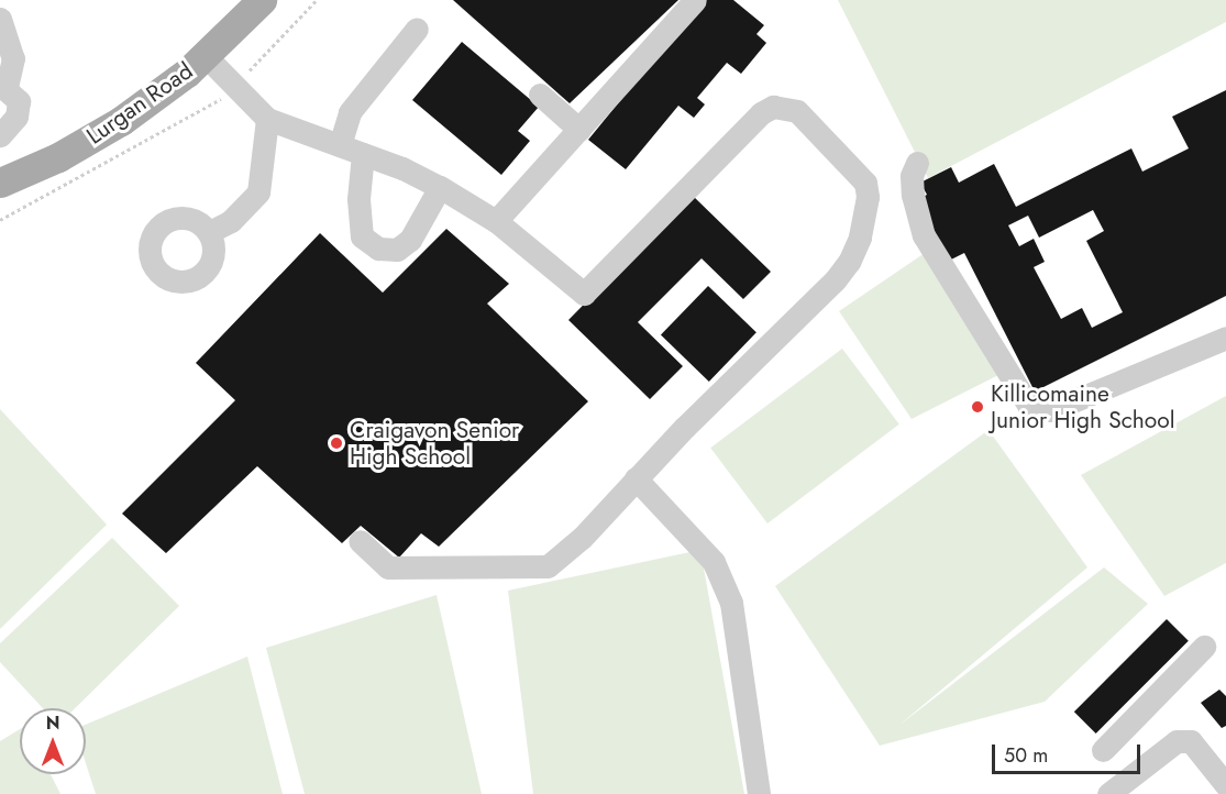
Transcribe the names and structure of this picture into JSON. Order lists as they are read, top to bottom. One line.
{"streets":{"main road":["Lurgan Road"]},"places":["Killicomaine Junior High School","Craigavon Senior High School"],"scale_bar":"50 m","north":"top"}
